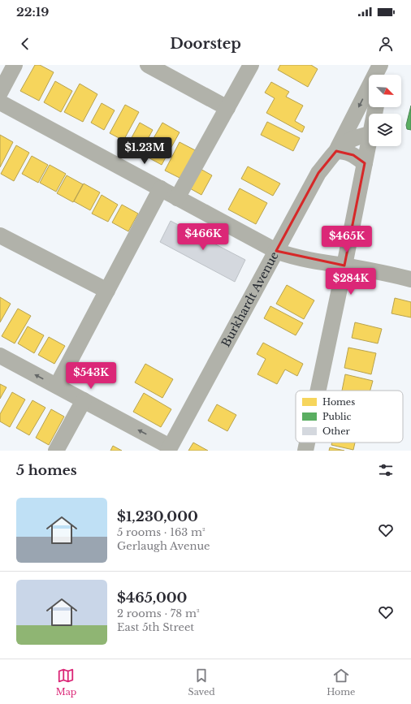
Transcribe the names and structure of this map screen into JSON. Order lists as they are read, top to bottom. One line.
{"streets":{"street":["Burkhardt Avenue"]},"legend":["Homes","Public","Other"],"north":"bottom right","page":{"status":"22:19","header":"Doorstep","price":["$1.23M","$466K","$465K","$284K","$543K"],"heading":"5 homes","list":[{"name":"$1,230,000","note":"5 rooms · 163 m² · Gerlaugh Avenue"},{"name":"$465,000","note":"2 rooms · 78 m² · East 5th Street"}],"tabs":["Map","Saved","Home"]}}
